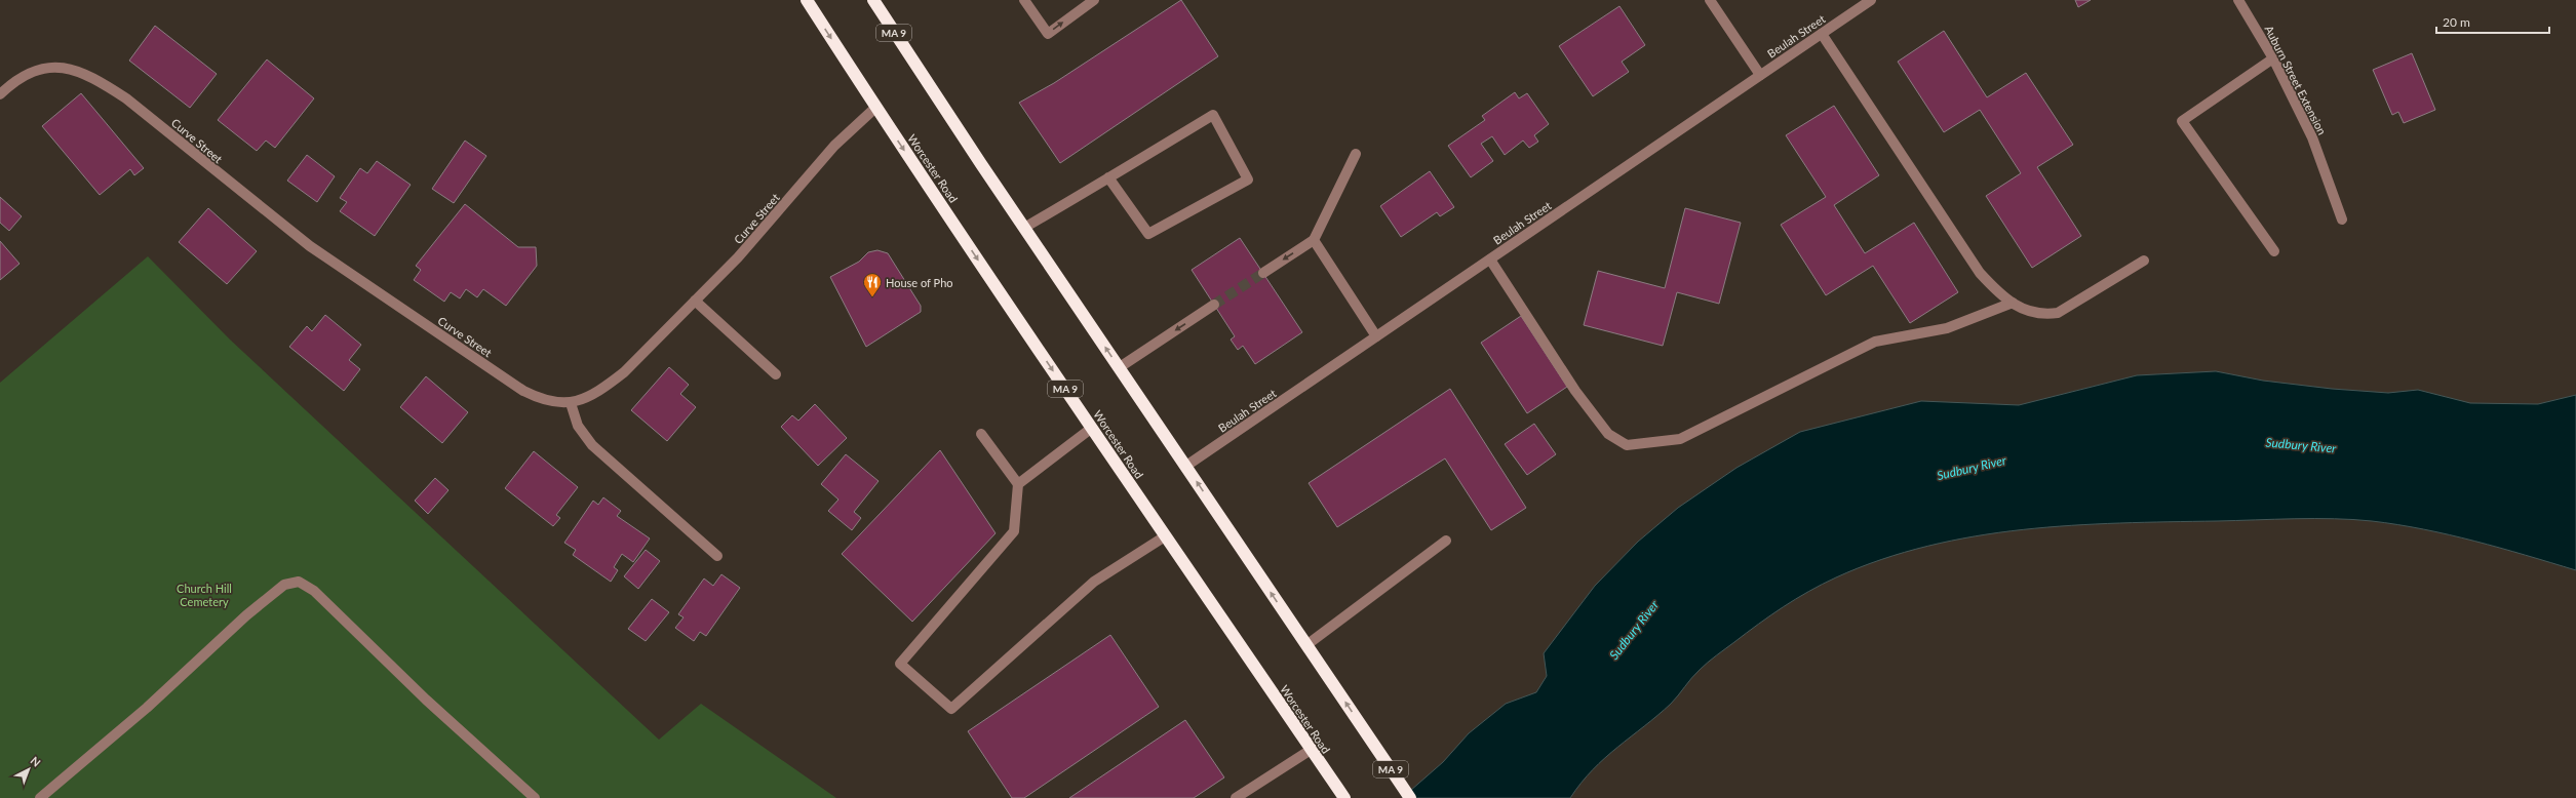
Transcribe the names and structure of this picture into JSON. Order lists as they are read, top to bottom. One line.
{"streets":{"highway":["MA 9","Worcester Road"],"street":["Beulah Street","Auburn Street Extension","Curve Street"]},"crossings":[["MA 9","Beulah Street"],["Curve Street","Worcester Road"]],"water":["Sudbury River"],"parks":["Church Hill Cemetery"],"places":{"restaurant":["House of Pho"]},"scale_bar":"20 m","north":"top right"}
